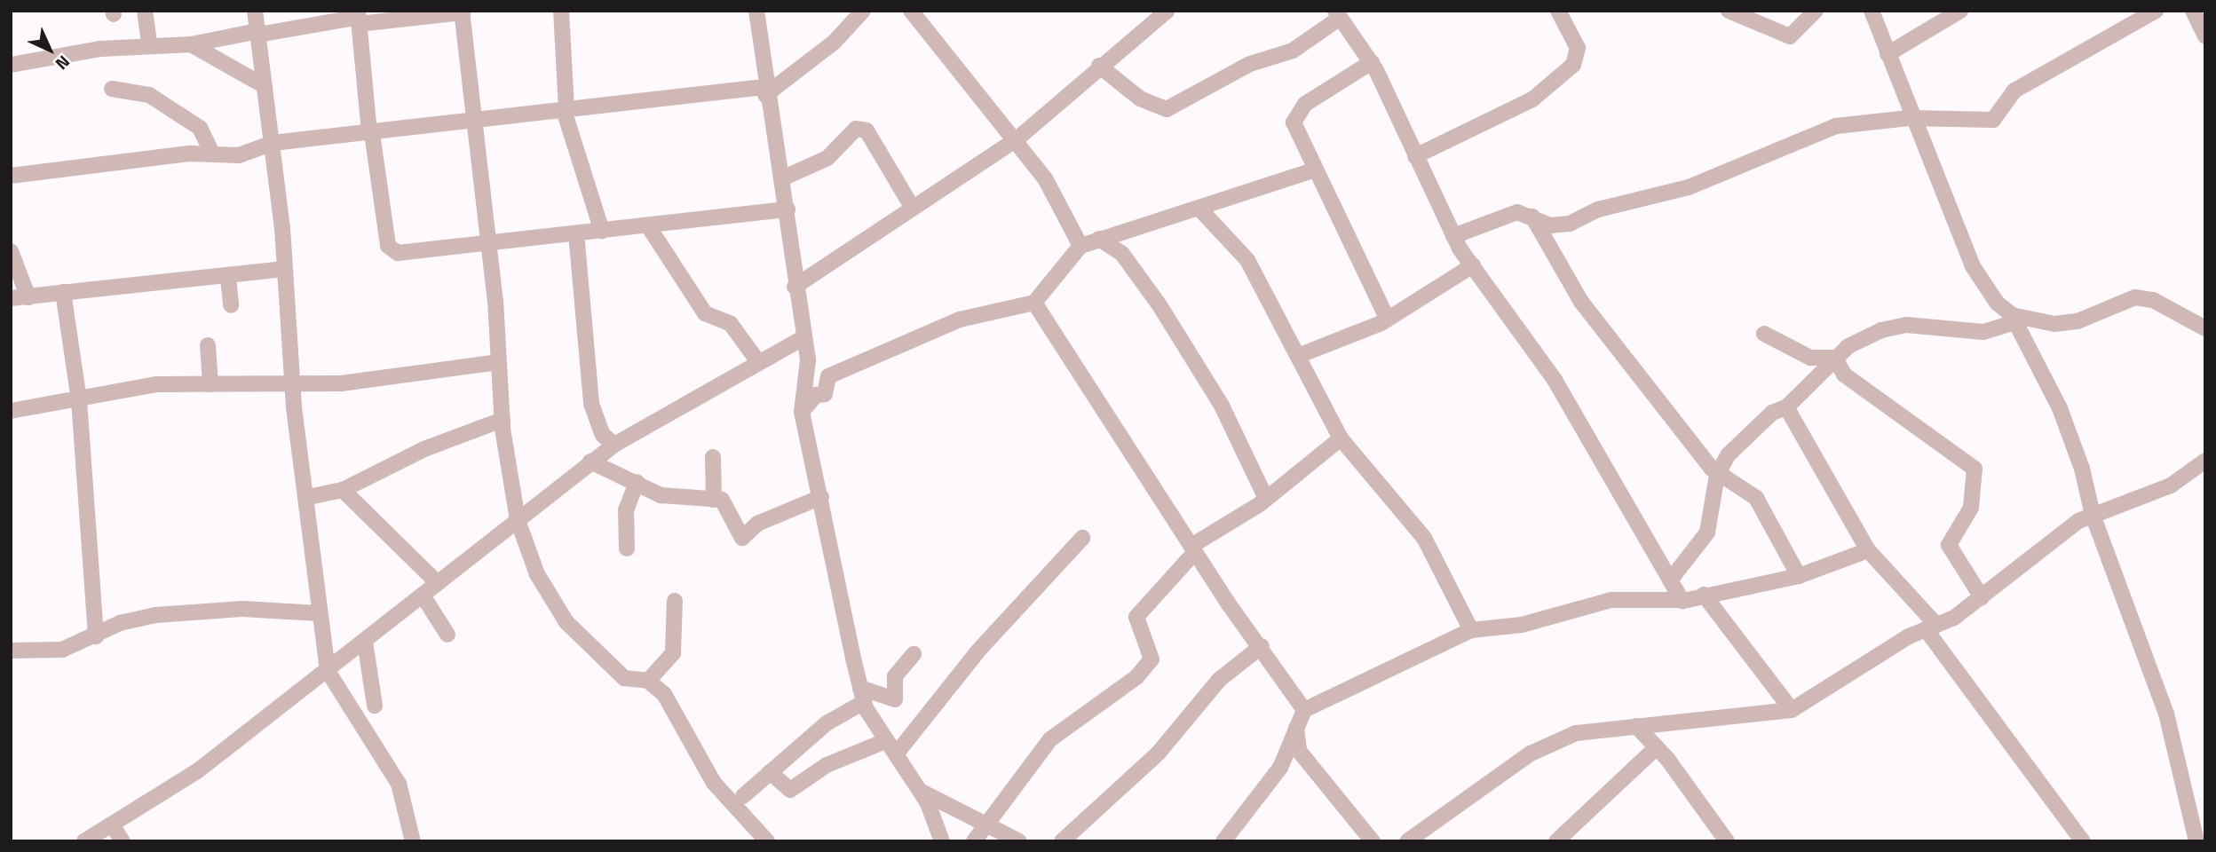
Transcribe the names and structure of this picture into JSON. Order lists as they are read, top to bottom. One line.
{"north":"bottom right"}
